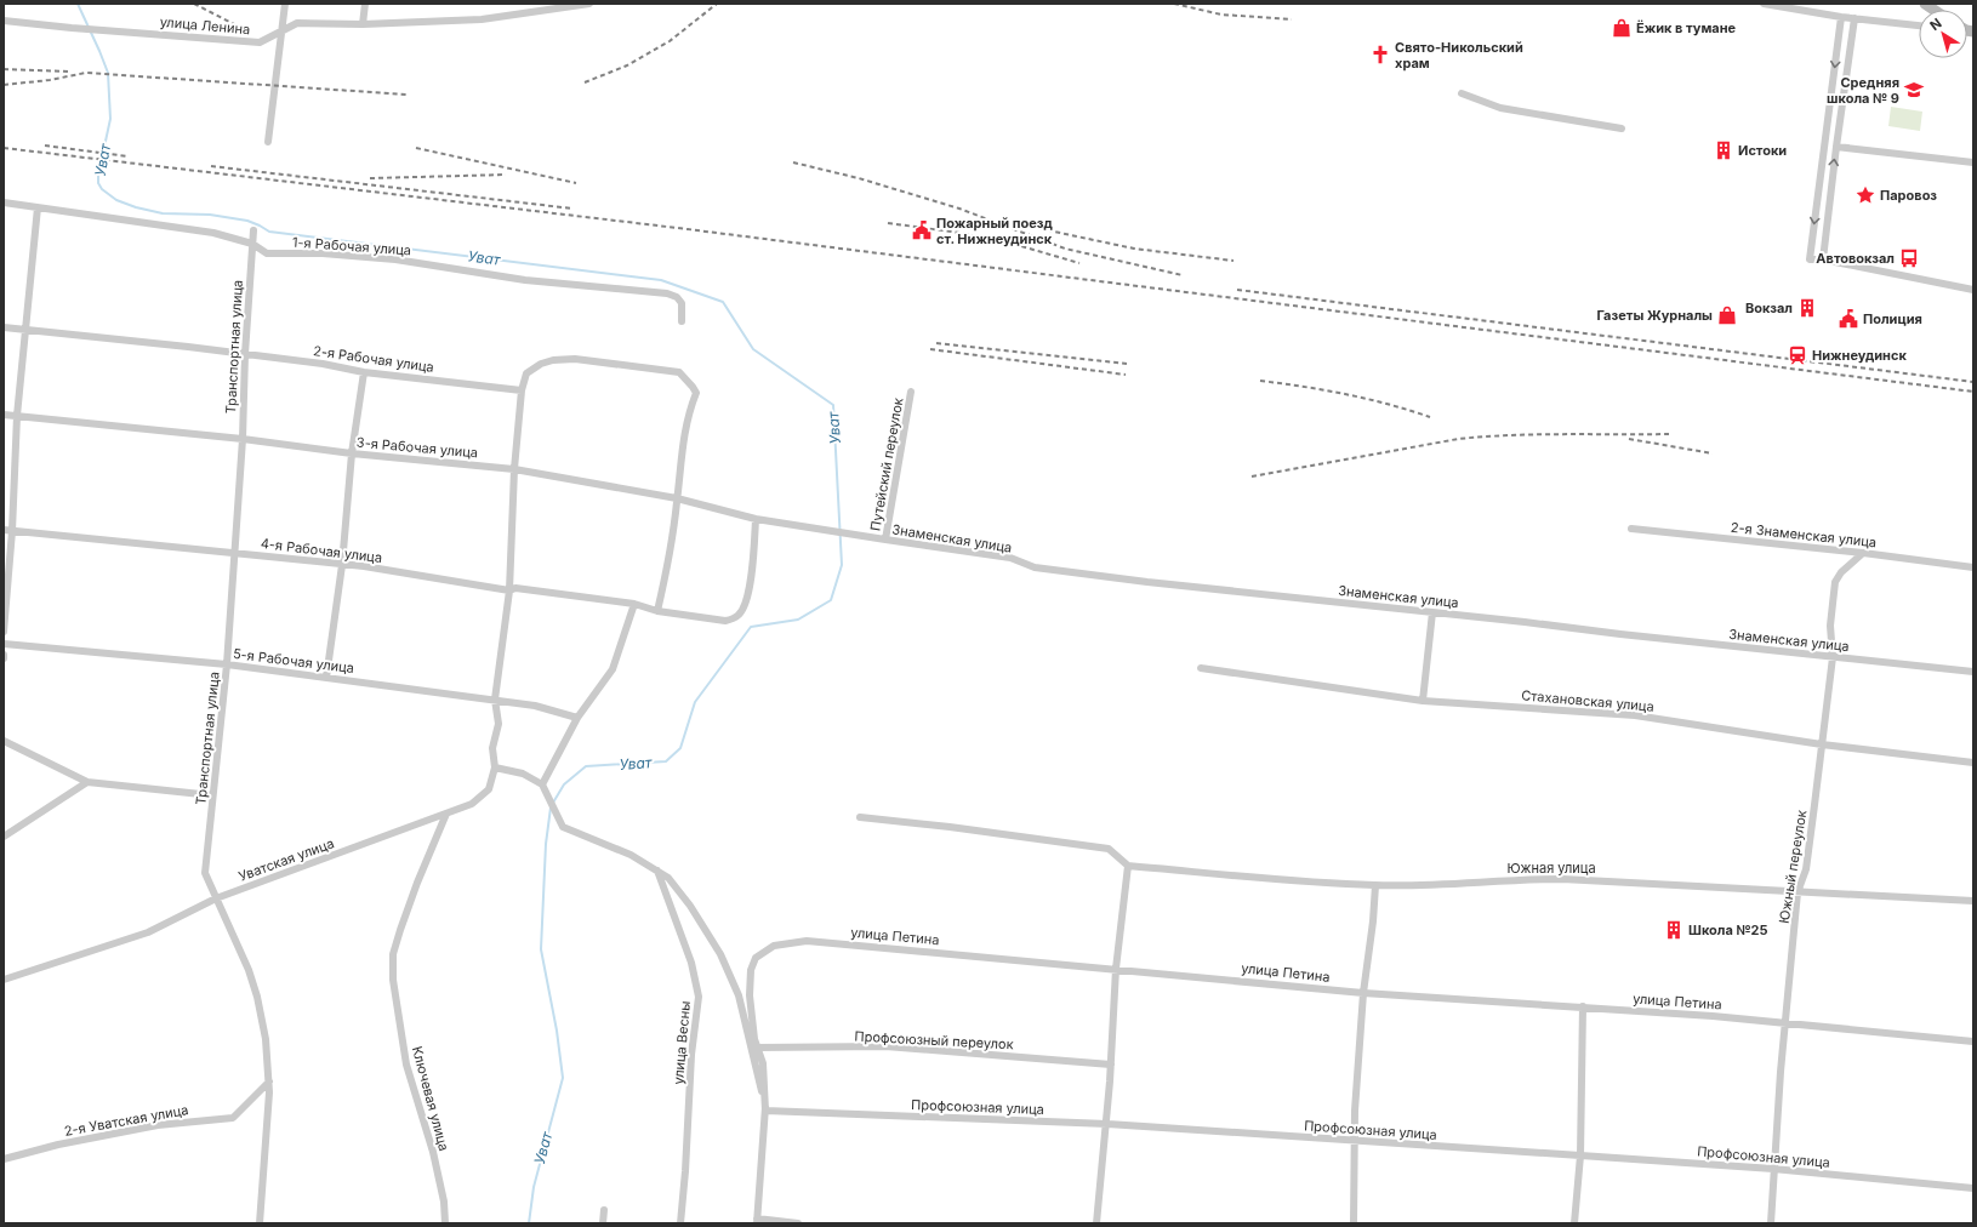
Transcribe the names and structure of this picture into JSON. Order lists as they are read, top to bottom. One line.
{"streets":{"street":["улица Ленина","1-я Рабочая улица","Транспортная улица","2-я Рабочая улица","3-я Рабочая улица","Путейский переулок","2-я Знаменская улица","Знаменская улица","4-я Рабочая улица","5-я Рабочая улица","Стахановская улица","Уватская улица","Южный переулок","Южная улица","улица Петина","Профсоюзный переулок","улица Весны","Ключевая улица","Профсоюзная улица","2-я Уватская улица"]},"crossings":[["1-я Рабочая улица","Транспортная улица"],["Транспортная улица","2-я Рабочая улица"],["Транспортная улица","3-я Рабочая улица"],["Транспортная улица","4-я Рабочая улица"],["Транспортная улица","5-я Рабочая улица"],["Транспортная улица","Уватская улица"],["Транспортная улица","2-я Уватская улица"],["2-я Рабочая улица","Уватская улица"],["3-я Рабочая улица","Знаменская улица"],["3-я Рабочая улица","4-я Рабочая улица"],["3-я Рабочая улица","Уватская улица"],["Путейский переулок","Знаменская улица"],["2-я Знаменская улица","Южный переулок"],["Знаменская улица","Южный переулок"],["4-я Рабочая улица","Уватская улица"],["5-я Рабочая улица","Уватская улица"],["Стахановская улица","Южный переулок"],["Уватская улица","Ключевая улица"],["Южный переулок","Южная улица"],["Южный переулок","улица Петина"],["Южный переулок","Профсоюзная улица"],["улица Петина","Профсоюзный переулок"],["улица Петина","Профсоюзная улица"]],"water":["Уват"],"places":{"shop":["Ёжик в тумане","Газеты Журналы"],"church":["Свято-Никольский храм"],"school or university":["Средняя школа № 9"],"building":["Истоки","Вокзал","Школа №25"],"place":["Паровоз"],"public building":["Пожарный поезд ст. Нижнеудинск","Полиция"],"bus stop":["Автовокзал"],"station":["Нижнеудинск"]},"north":"top left"}
